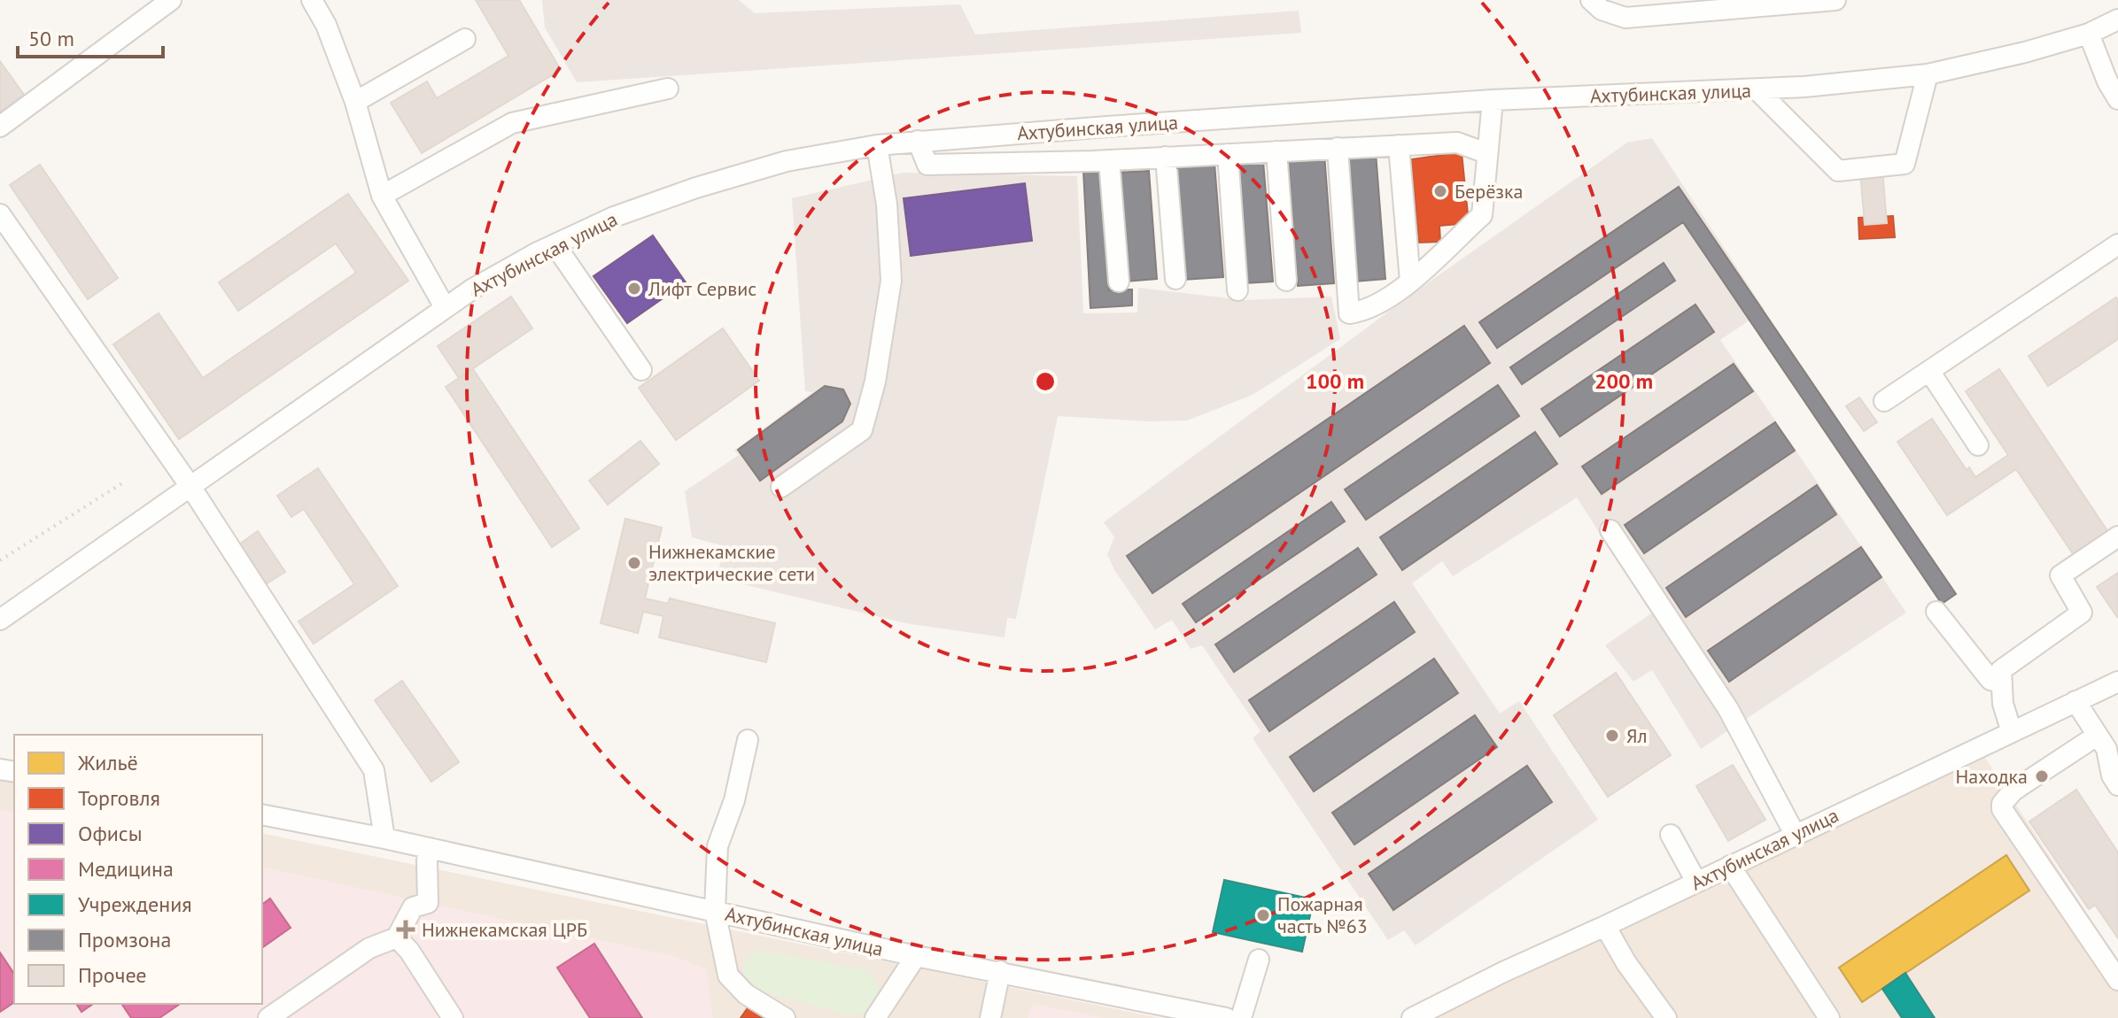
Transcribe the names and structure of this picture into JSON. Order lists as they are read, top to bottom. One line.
{"streets":{"street":["Ахтубинская улица"]},"places":{"other":["Берёзка","Лифт Сервис","Нижнекамские электрические сети","Ял","Находка","Пожарная часть №63"],"health":["Нижнекамская ЦРБ"]},"legend":["Жильё","Торговля","Офисы","Медицина","Учреждения","Промзона","Прочее"],"scale_bar":"50 m","rings":["100 m","200 m"]}
